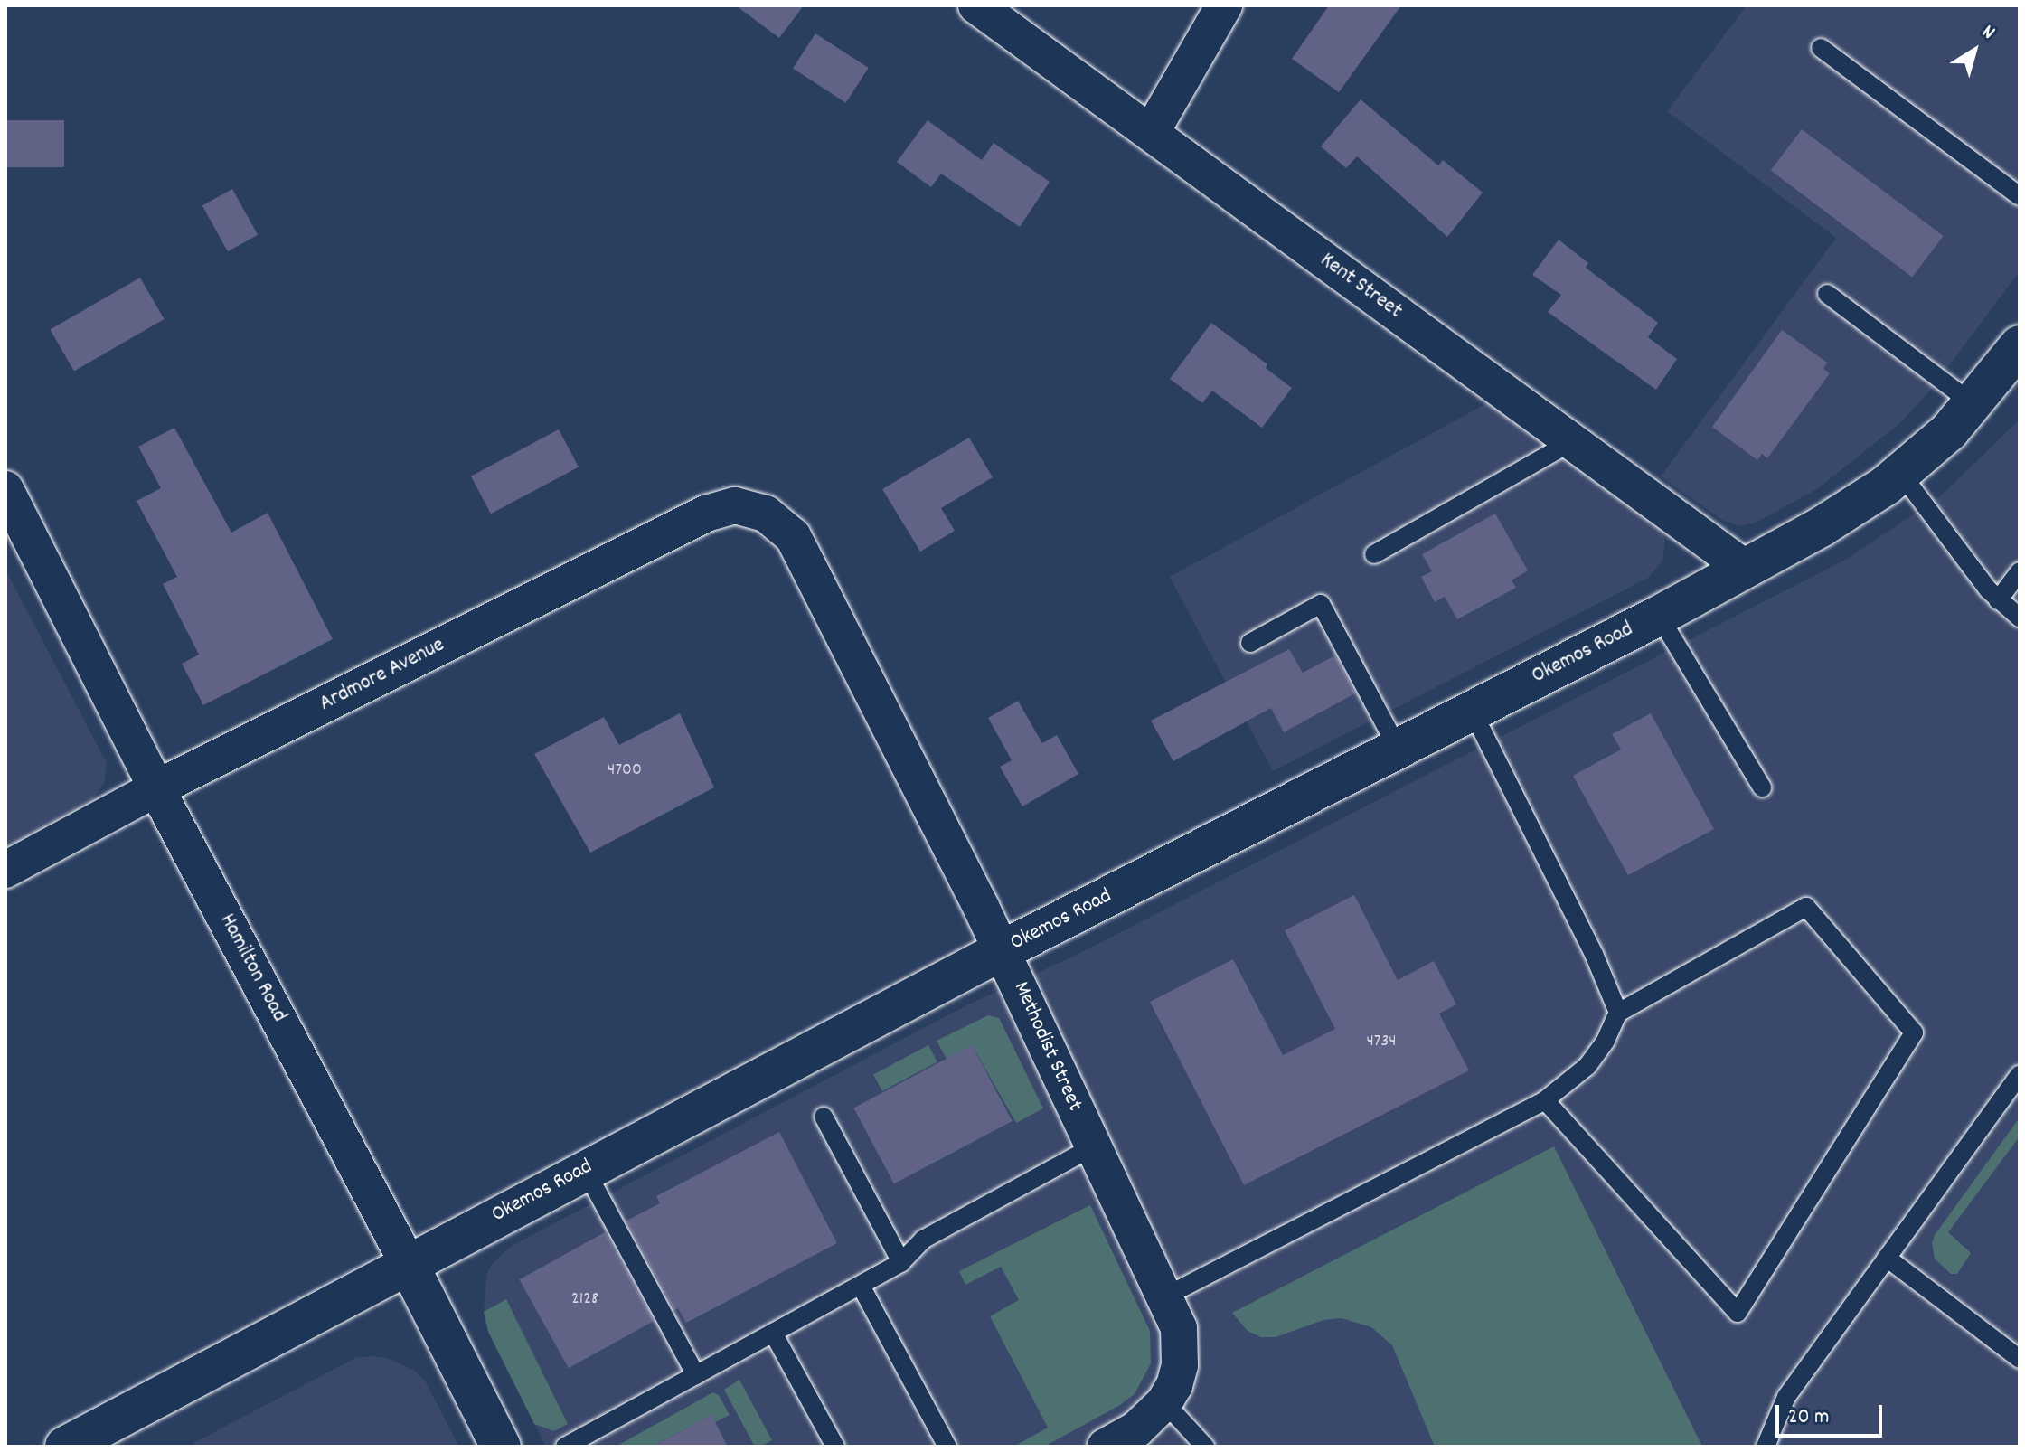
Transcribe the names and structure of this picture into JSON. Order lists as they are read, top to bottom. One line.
{"streets":{"main road":["Okemos Road","Hamilton Road"],"street":["Kent Street","Ardmore Avenue","Methodist Street"]},"crossings":[["Kent Street","Okemos Road"],["Okemos Road","Hamilton Road"],["Okemos Road","Methodist Street"],["Ardmore Avenue","Hamilton Road"],["Ardmore Avenue","Methodist Street"]],"house_numbers":["4700","4734","2128"],"scale_bar":"20 m","north":"top right"}
